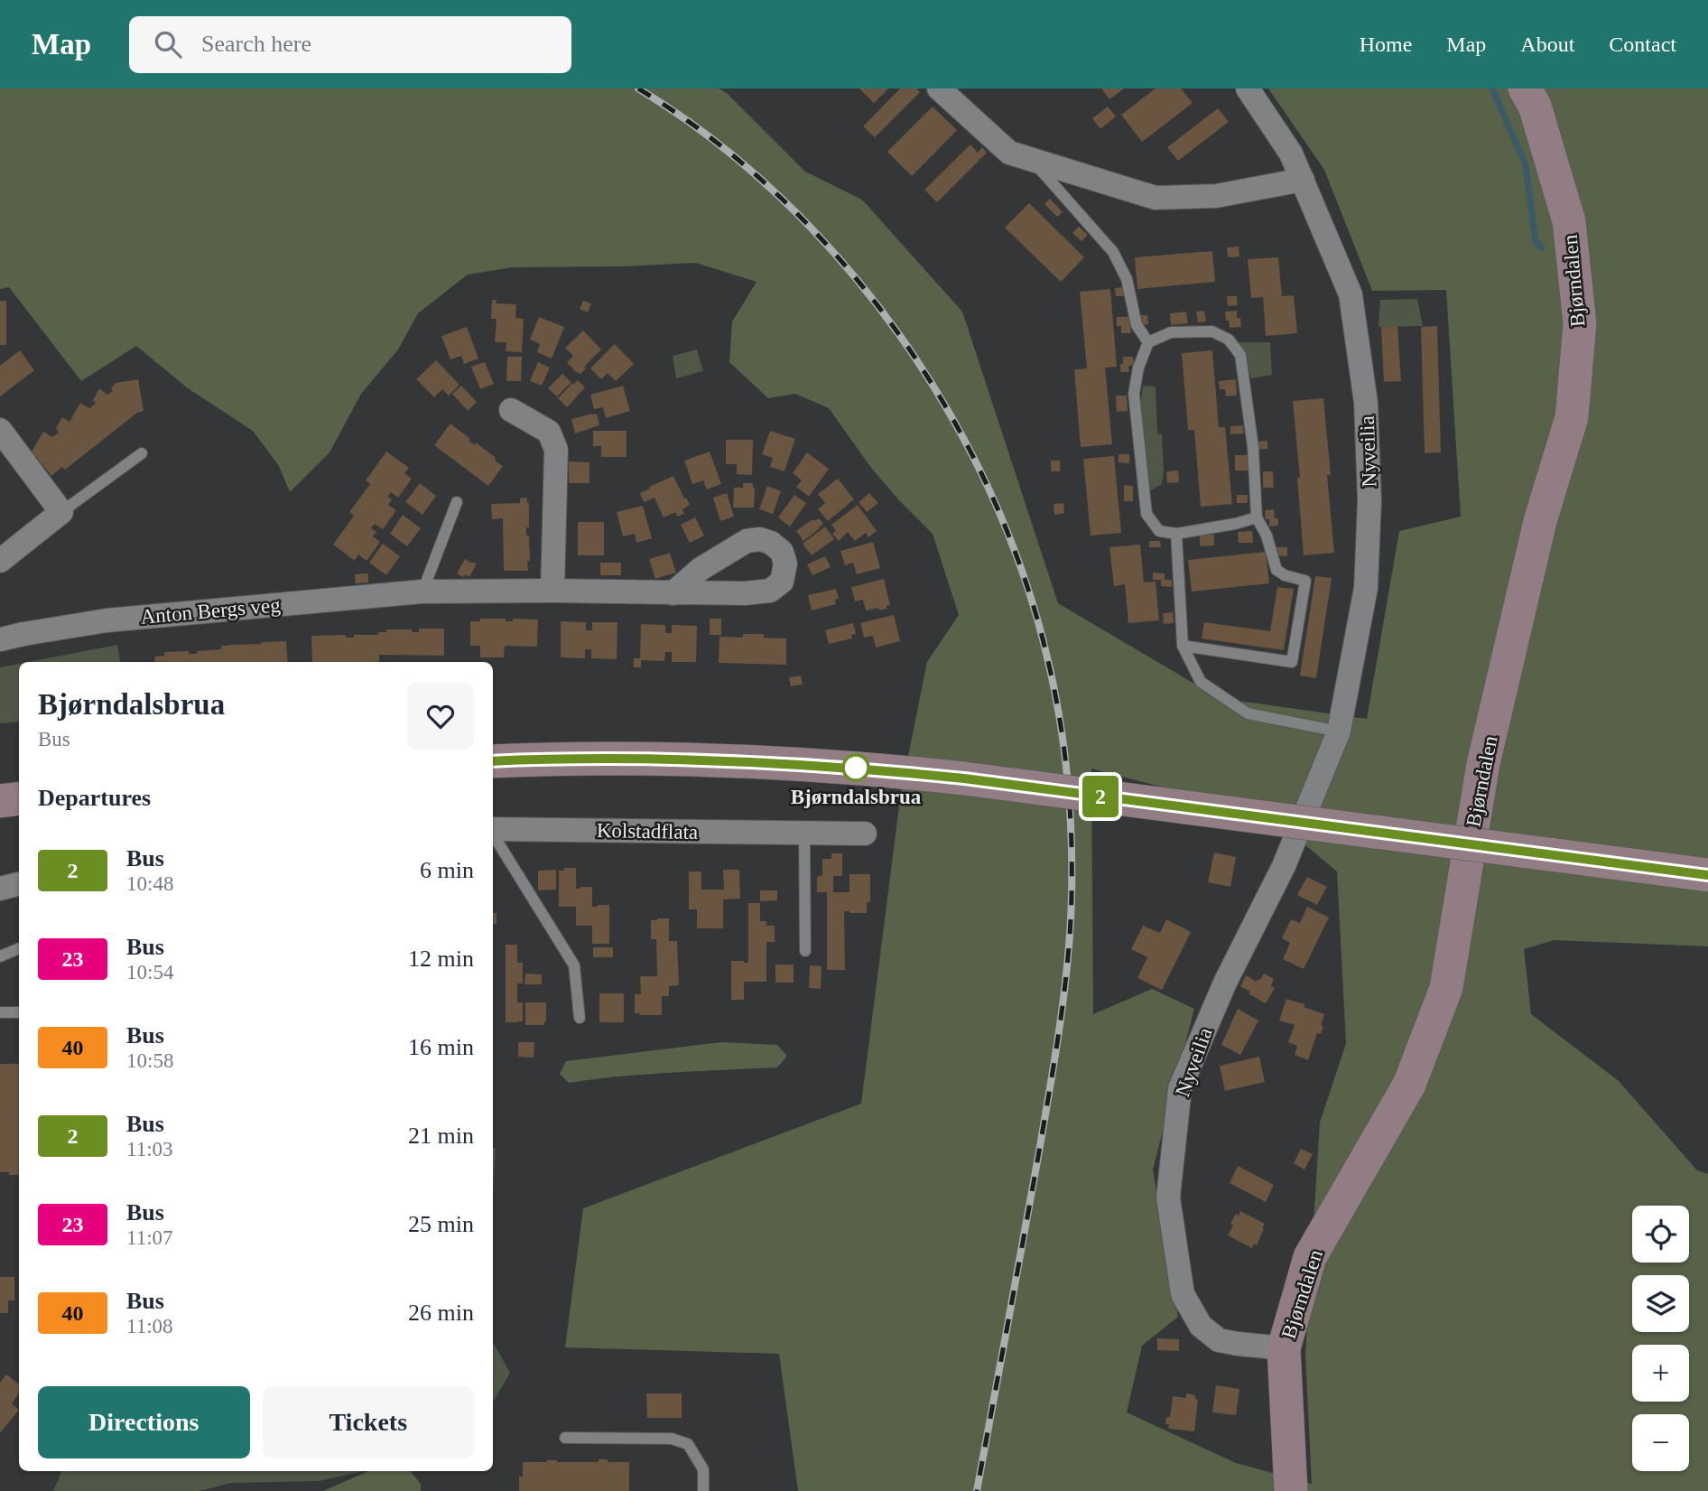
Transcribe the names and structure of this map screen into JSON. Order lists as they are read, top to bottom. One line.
{"streets":{"main road":["Bjørndalen"],"street":["Nyveilia","Anton Bergs veg","Kolstadflata"]},"crossings":[["Bjørndalen","Nyveilia"]],"places":["Bjørndalsbrua"],"lines":["bus line 2"],"page":{"header":"Map","search":"Search here","nav":["Home","Map","About","Contact"],"on_map":"2","heading":[["Bjørndalsbrua","Bus"],"Departures"],"list":[{"mark":"2","name":"Bus","note":"10:48","value":"6 min"},{"mark":"23","name":"Bus","note":"10:54","value":"12 min"},{"mark":"40","name":"Bus","note":"10:58","value":"16 min"},{"mark":"2","name":"Bus","note":"11:03","value":"21 min"},{"mark":"23","name":"Bus","note":"11:07","value":"25 min"},{"mark":"40","name":"Bus","note":"11:08","value":"26 min"}],"map_buttons":["+","−"],"buttons":["Directions","Tickets"]}}
